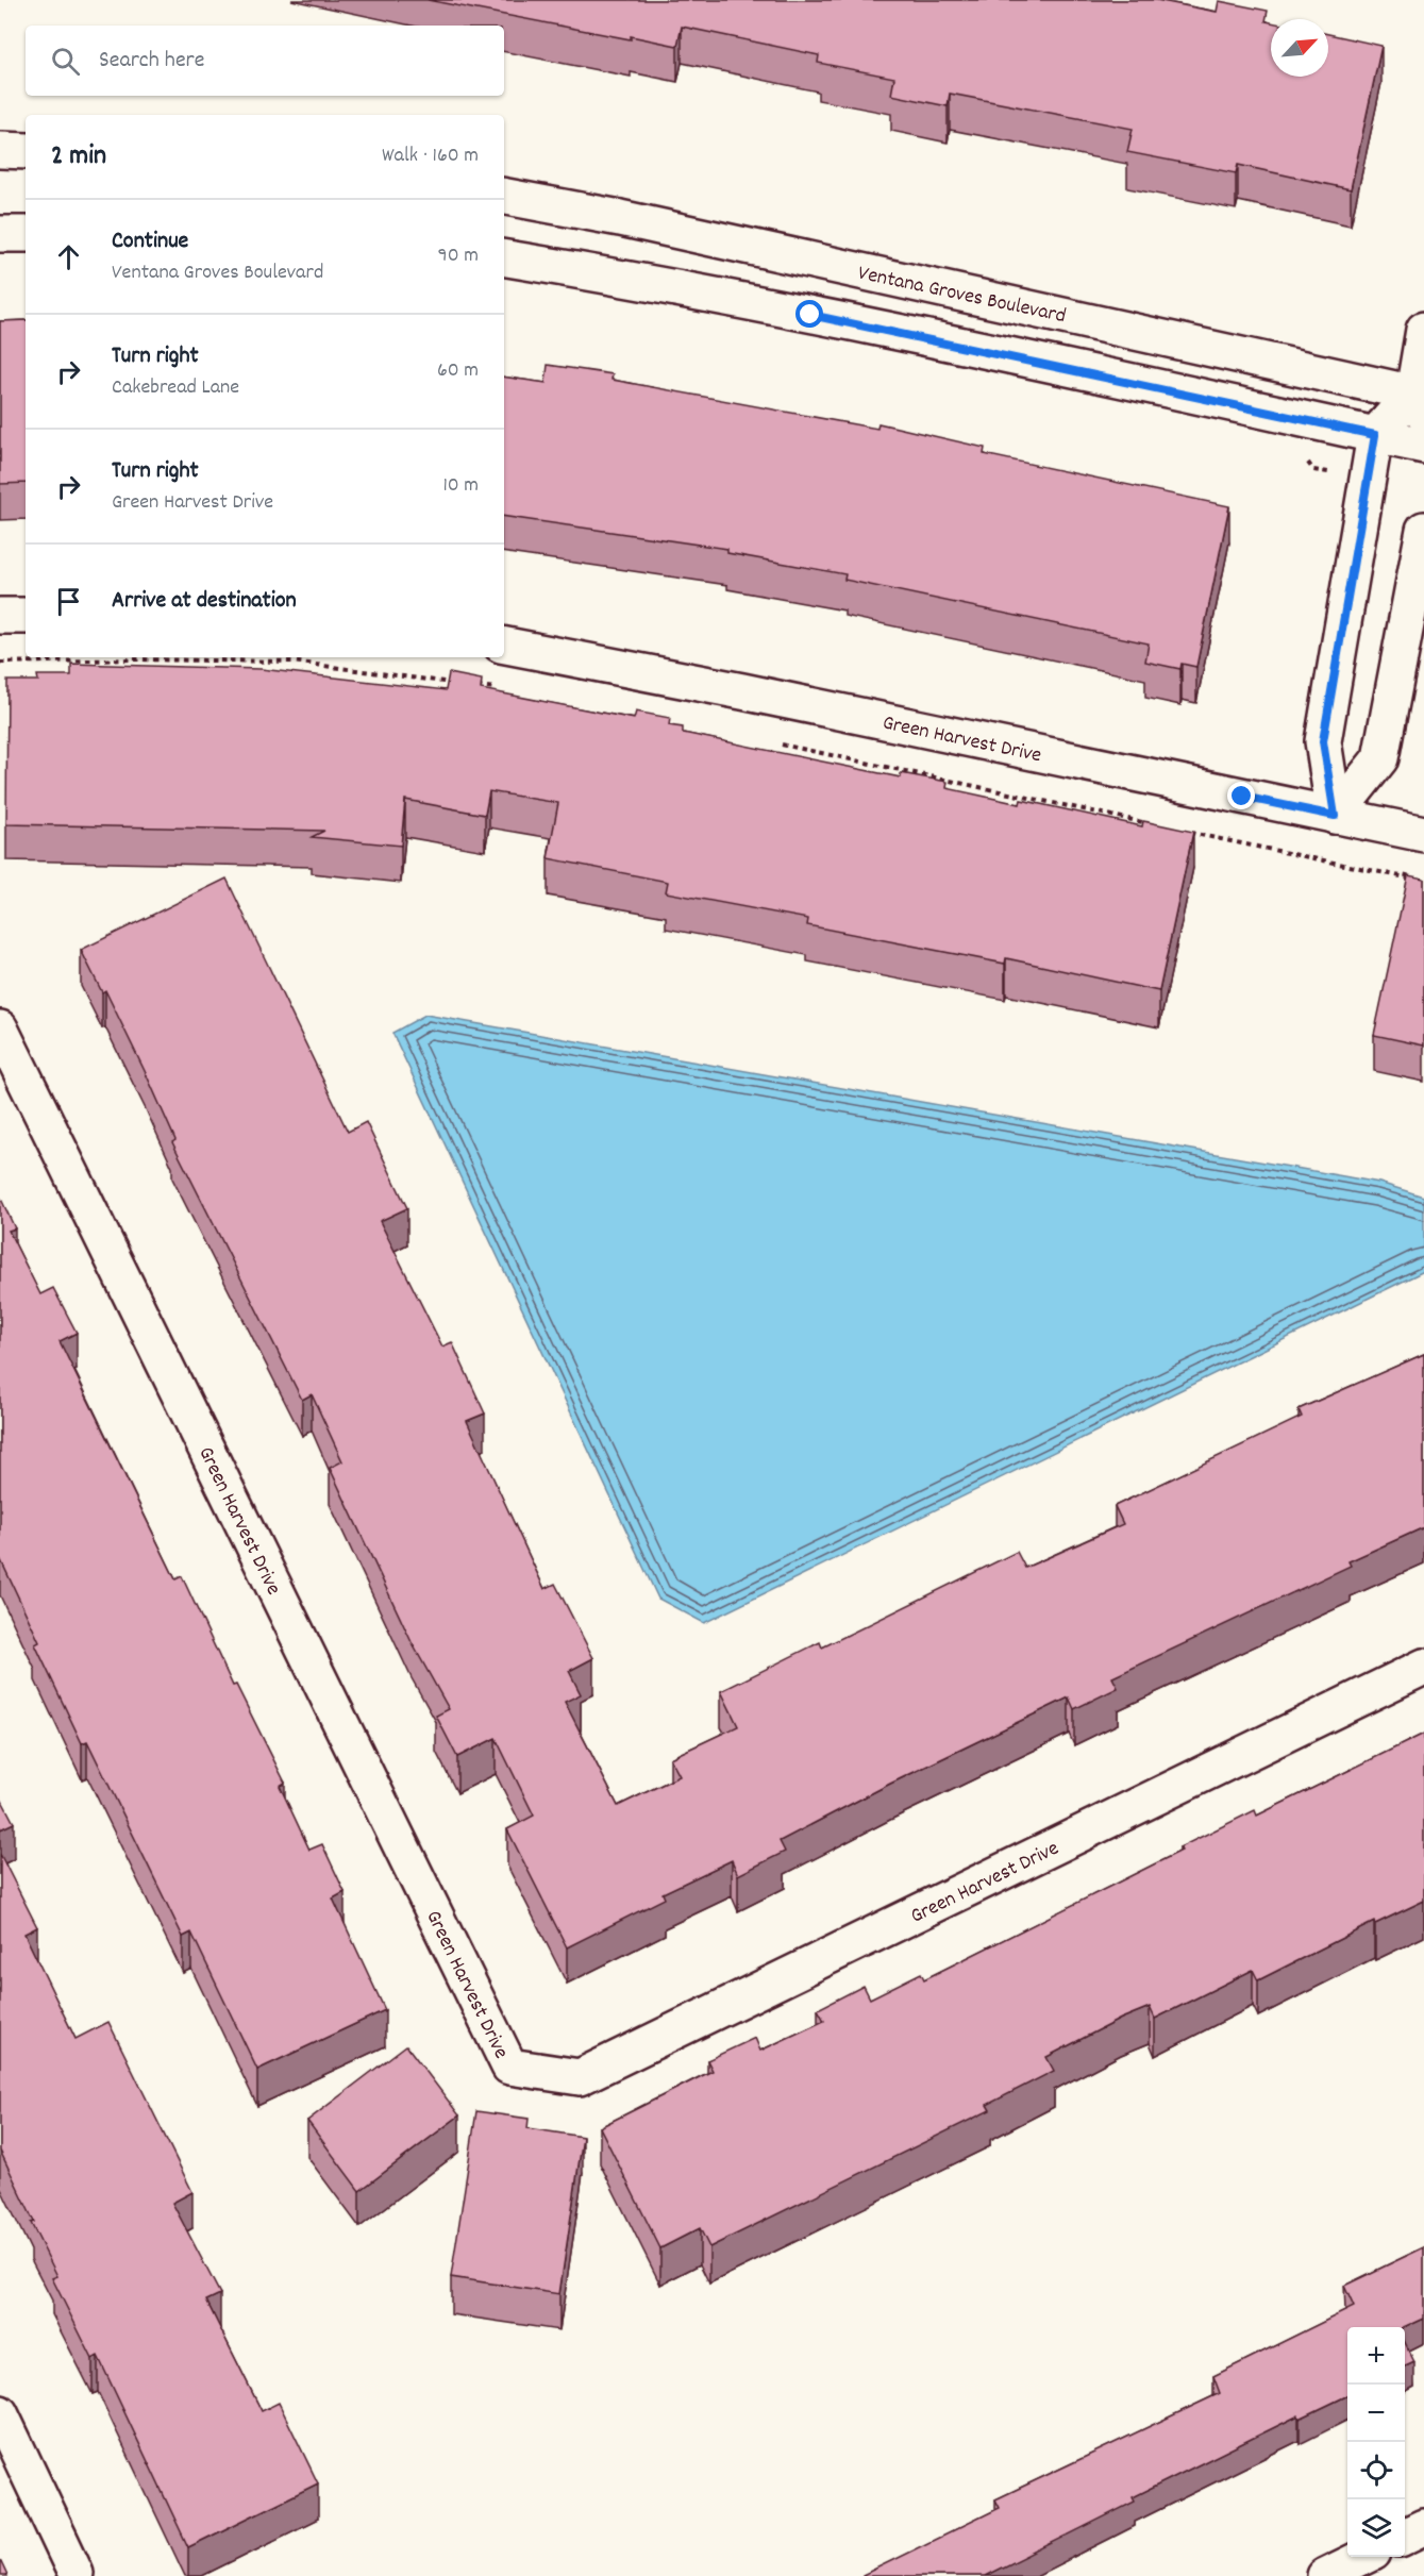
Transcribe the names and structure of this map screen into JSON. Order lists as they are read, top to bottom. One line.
{"streets":{"street":["Ventana Groves Boulevard","Green Harvest Drive"]},"north":"top right","page":{"search":"Search here","heading":["2 min","Walk · 160 m"],"list":[["Continue","Ventana Groves Boulevard","90 m"],["Turn right","Cakebread Lane","60 m"],["Turn right","Green Harvest Drive","10 m"],"Arrive at destination"],"map_buttons":["+","−"]}}
